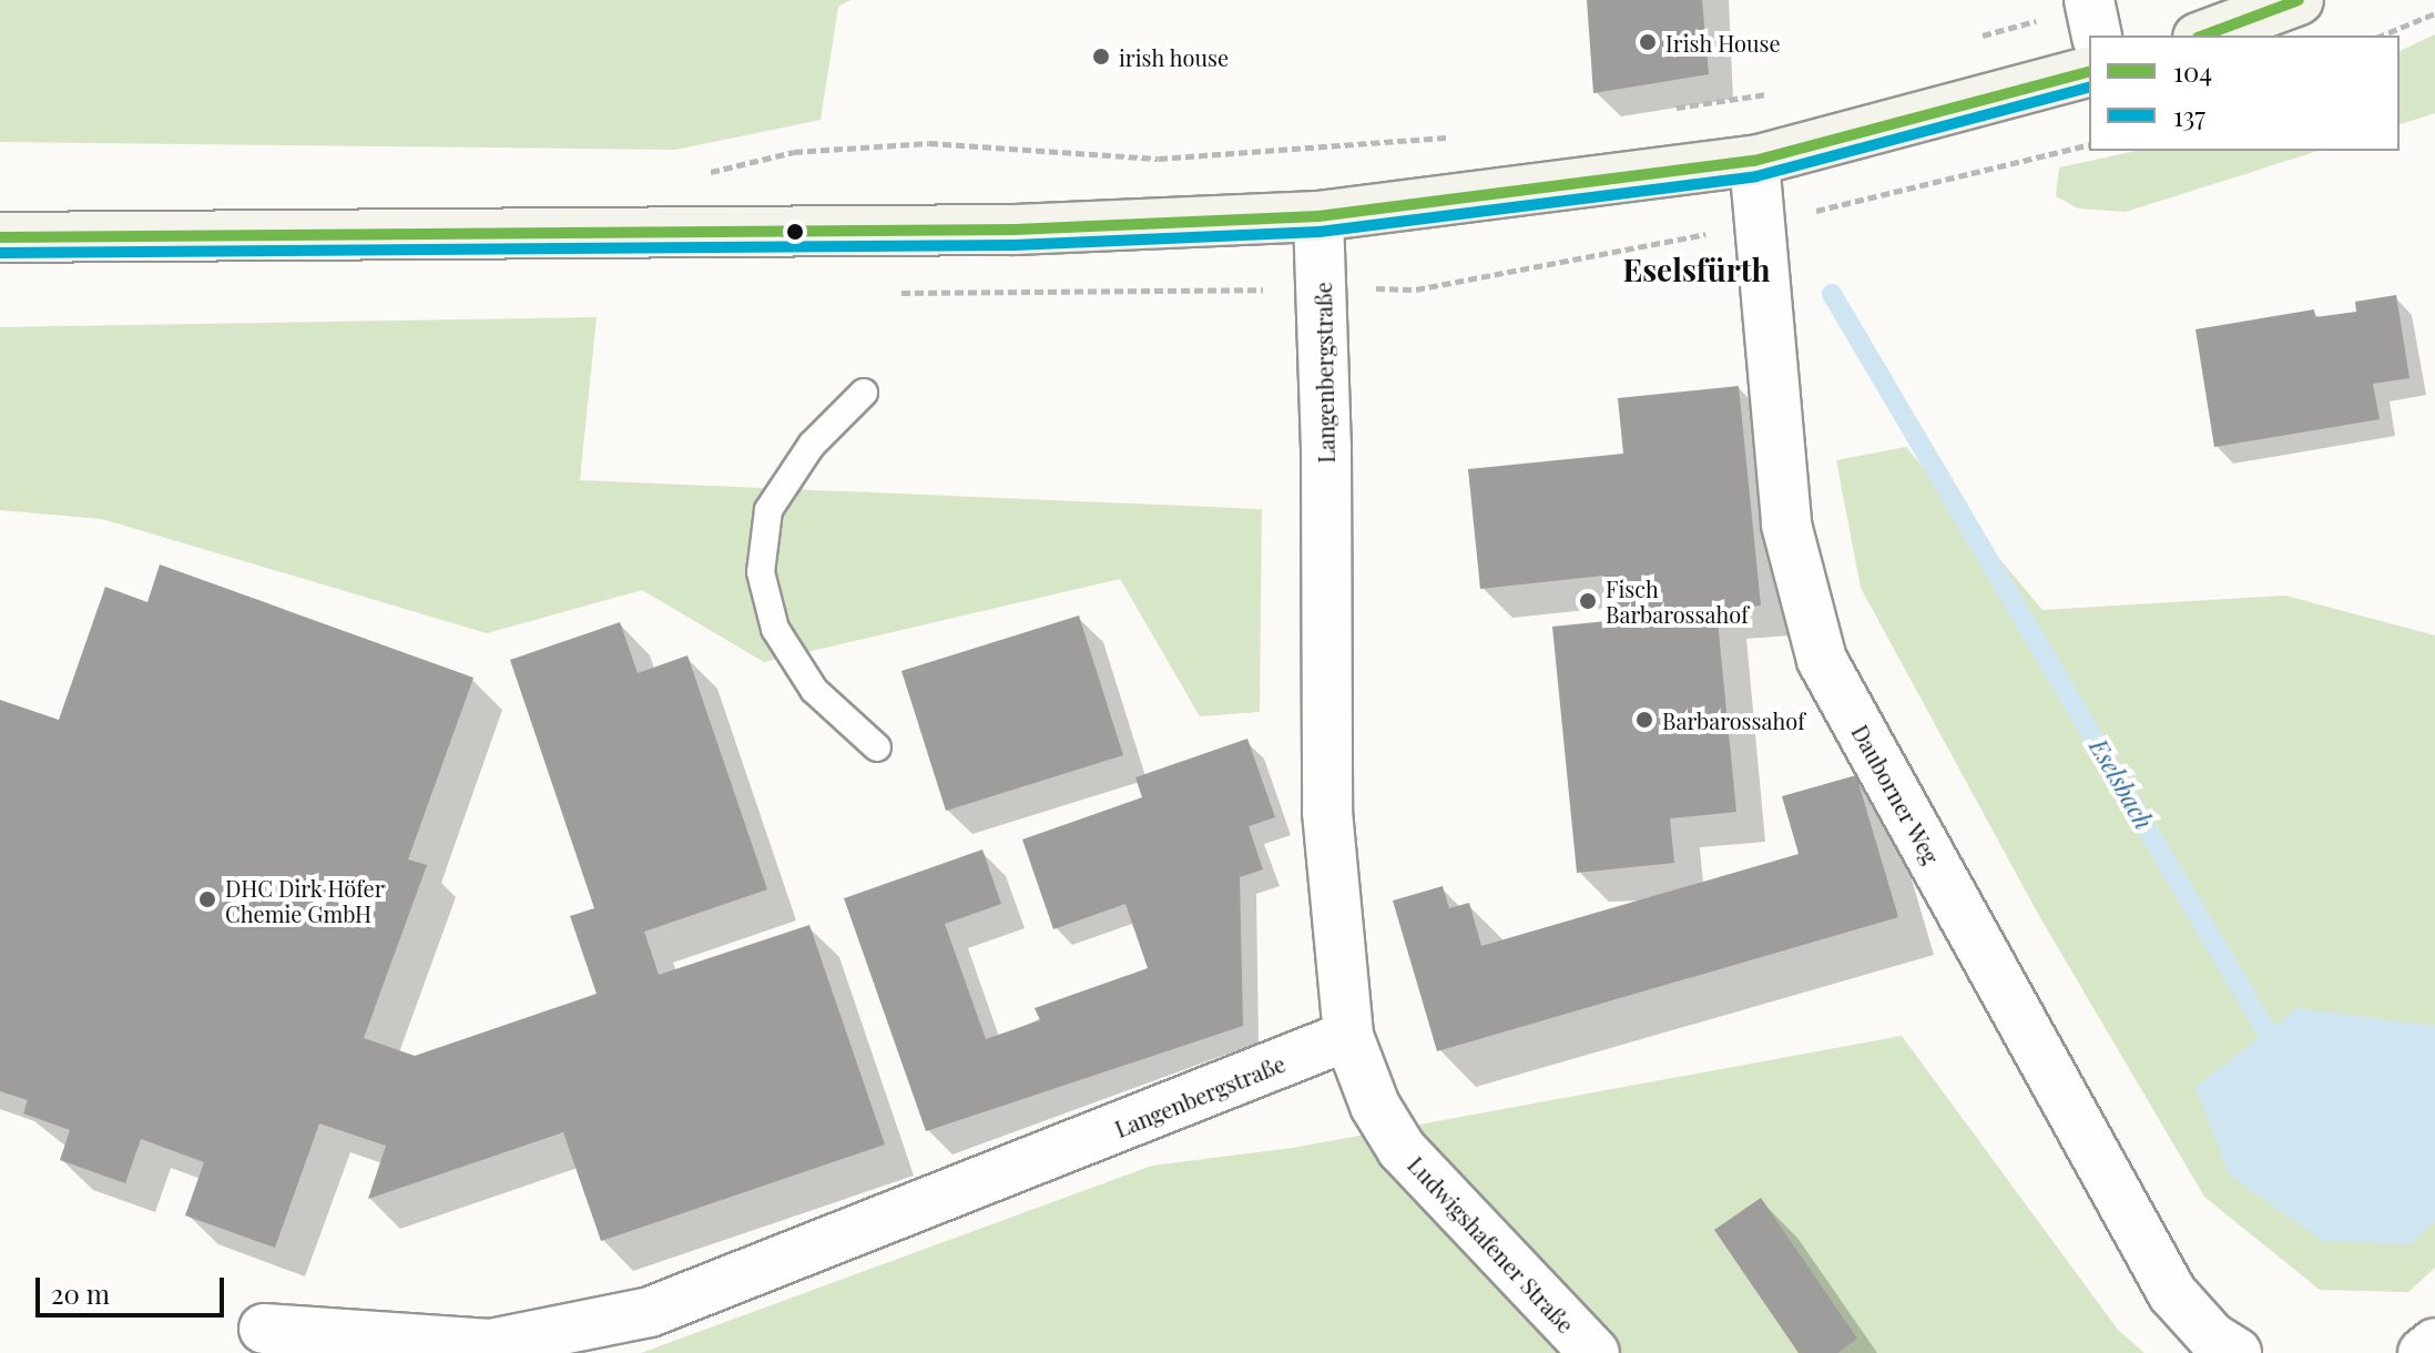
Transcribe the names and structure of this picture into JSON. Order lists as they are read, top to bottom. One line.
{"streets":{"street":["Langenbergstraße","Dauborner Weg","Ludwigshafener Straße"]},"crossings":[["Langenbergstraße","Ludwigshafener Straße"]],"districts":["Eselsfürth"],"water":["Eselsbach"],"places":["Irish House","irish house","Fisch Barbarossahof","Barbarossahof","DHC Dirk Höfer Chemie GmbH"],"lines":["transit line 104","transit line 137"],"legend":["104","137"],"scale_bar":"20 m"}
